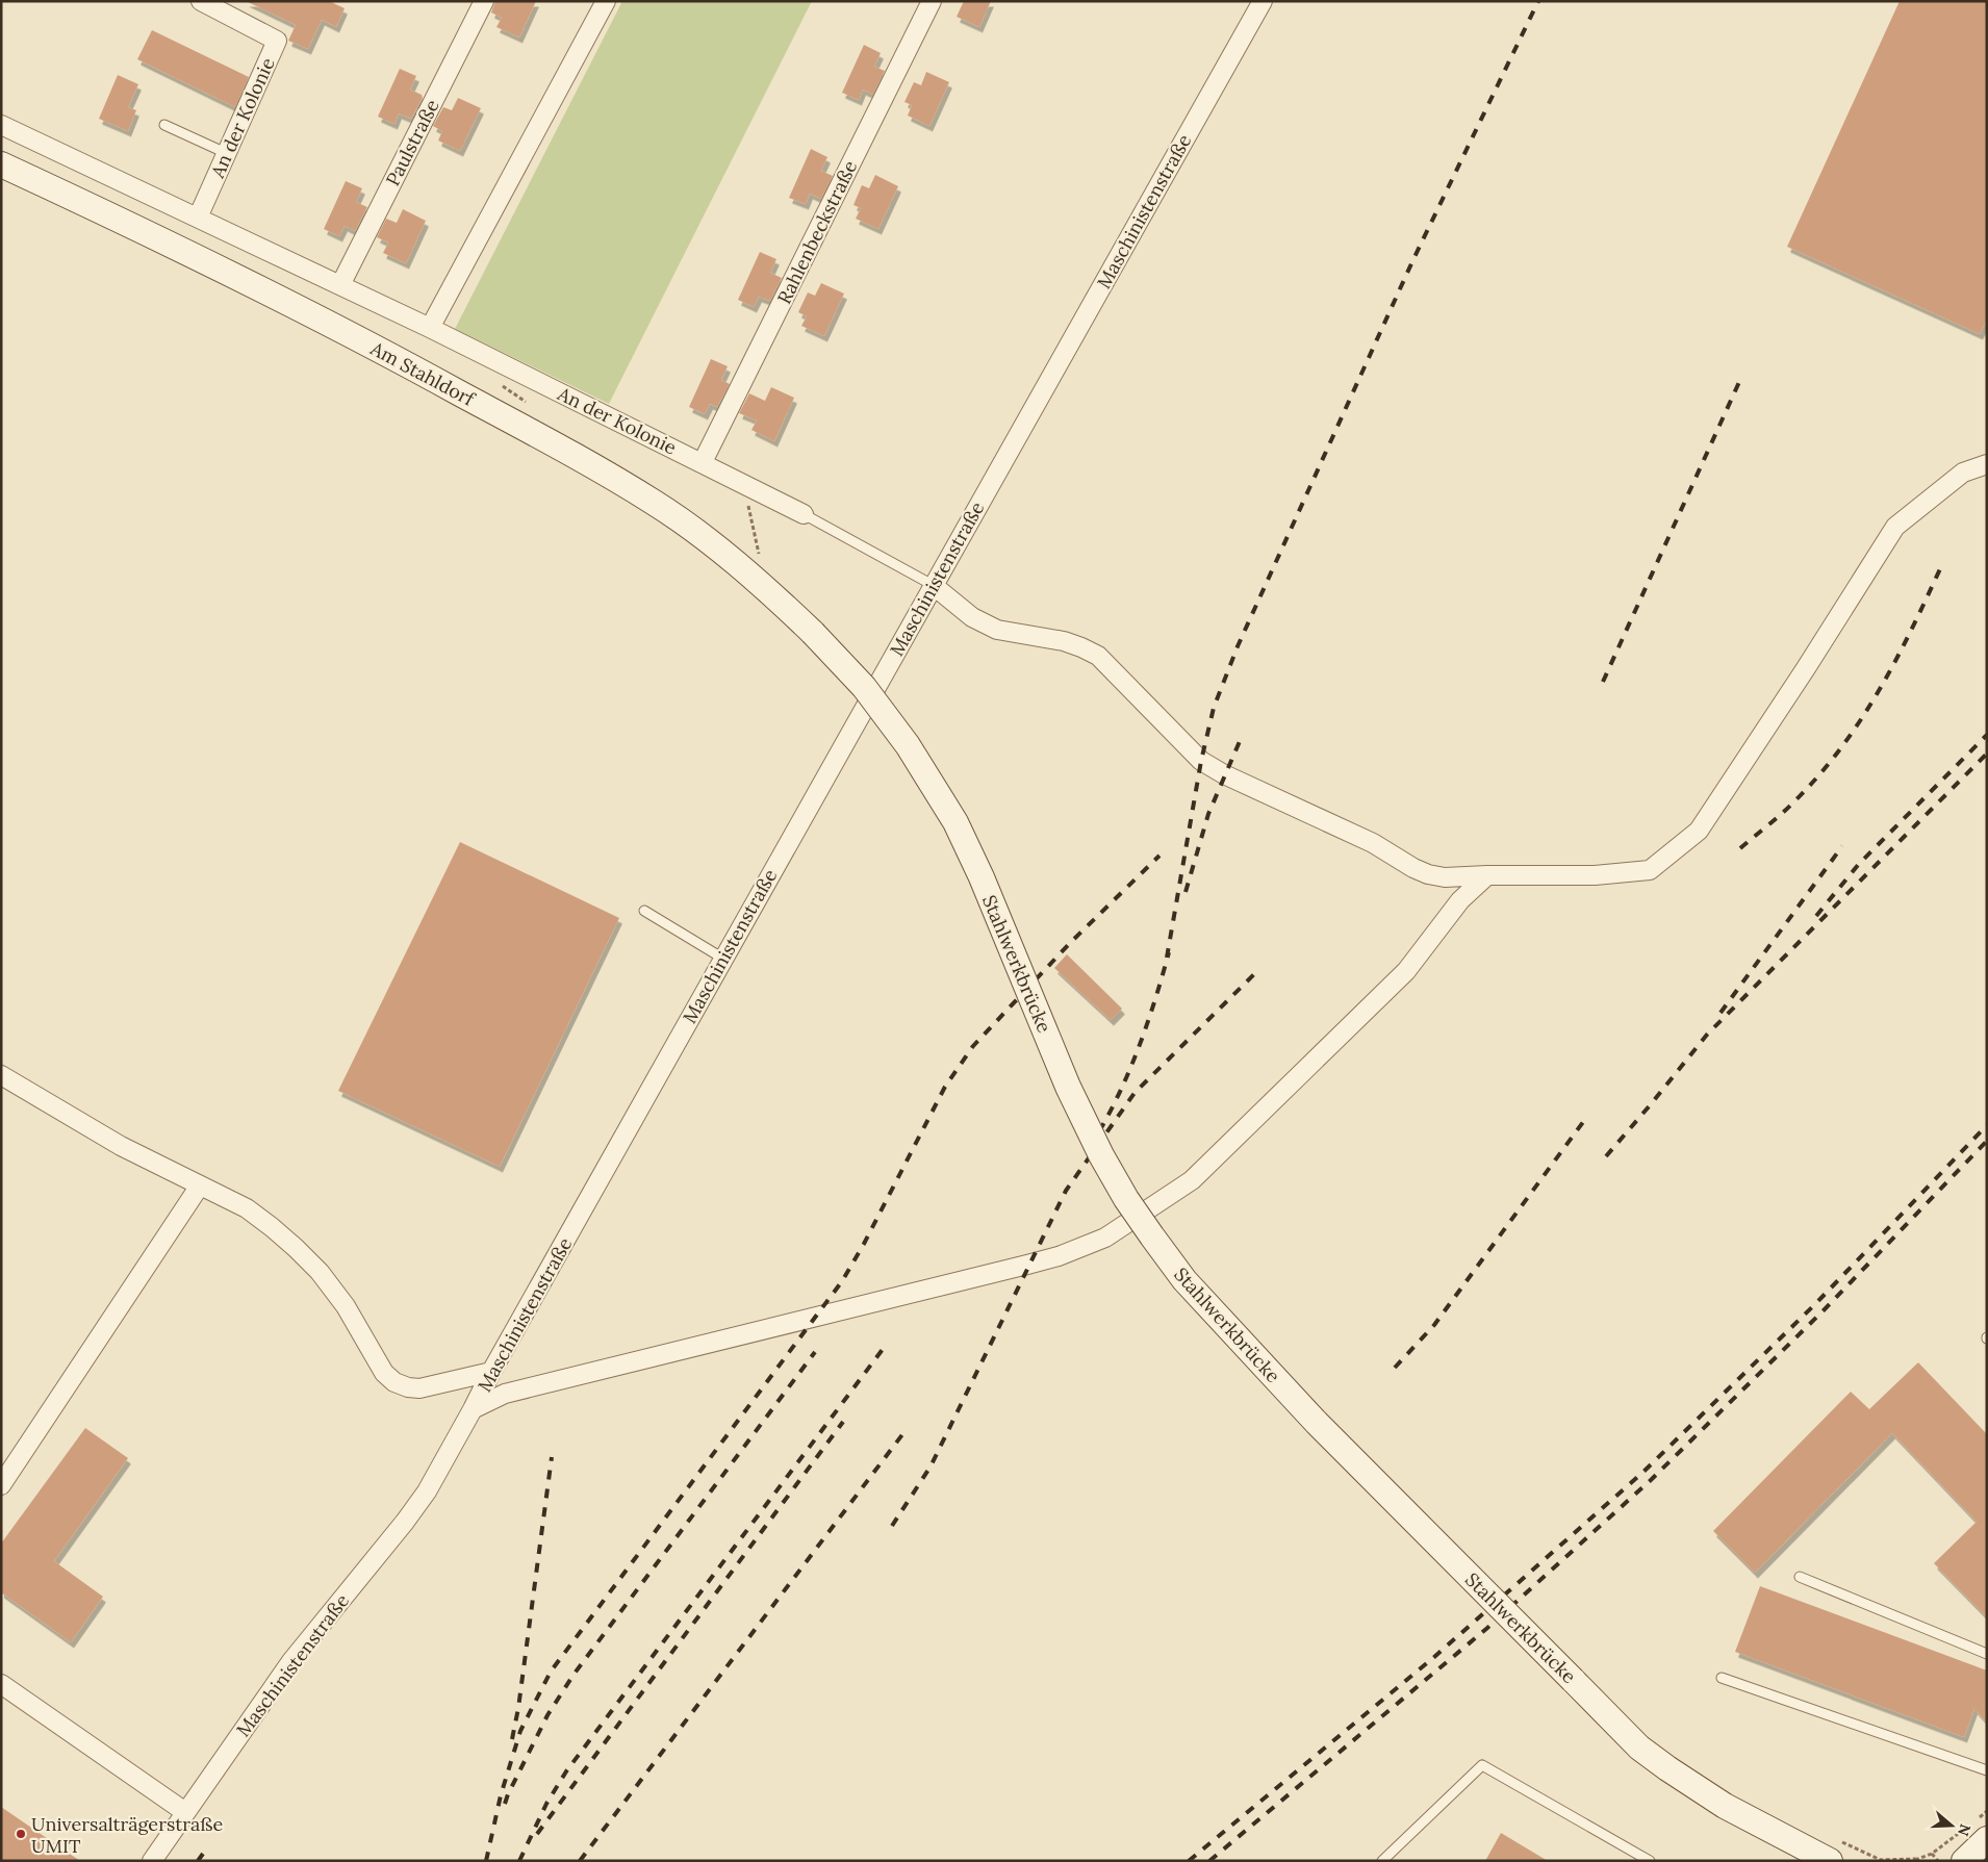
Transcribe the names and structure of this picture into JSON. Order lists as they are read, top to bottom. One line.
{"streets":{"main road":["Am Stahldorf","Stahlwerkbrücke"],"street":["An der Kolonie","Paulstraße","Maschinistenstraße","Rahlenbeckstraße"]},"crossings":[["An der Kolonie","Paulstraße"],["An der Kolonie","Rahlenbeckstraße"],["Am Stahldorf","Stahlwerkbrücke"]],"places":["Universalträgerstraße UMIT"],"north":"right"}
